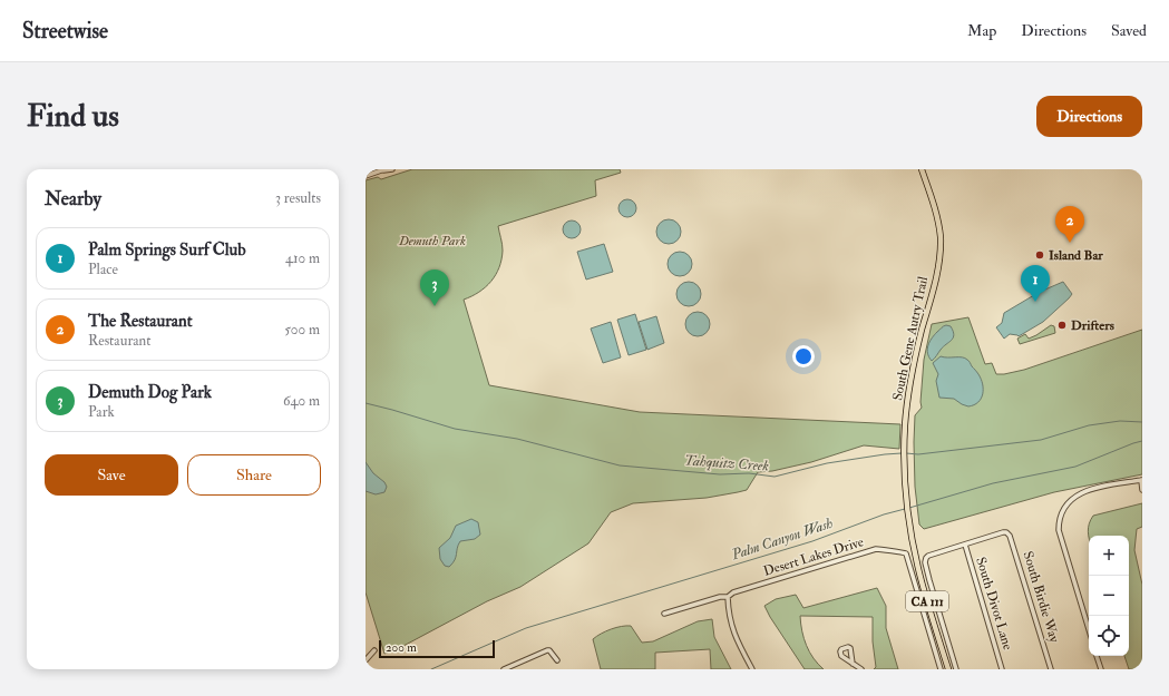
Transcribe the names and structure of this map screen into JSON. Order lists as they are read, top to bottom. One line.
{"streets":{"main road":["South Gene Autry Trail","CA 111"],"street":["Desert Lakes Drive","South Birdie Way","South Divot Lane"]},"crossings":[["South Birdie Way","South Divot Lane"]],"water":["Tahquitz Creek","Palm Canyon Wash"],"parks":["Demuth Park"],"places":["Island Bar","Drifters"],"scale_bar":"200 m","page":{"header":"Streetwise","nav":["Map","Directions","Saved"],"buttons":["Directions",["Save","Share"]],"title":"Find us","heading":["Nearby","3 results"],"pins":["2","1","3"],"list":[{"mark":"1","name":"Palm Springs Surf Club","note":"Place","value":"410 m"},{"mark":"2","name":"The Restaurant","note":"Restaurant","value":"500 m"},{"mark":"3","name":"Demuth Dog Park","note":"Park","value":"640 m"}],"map_buttons":["+","−"],"scale":"200 m"}}
